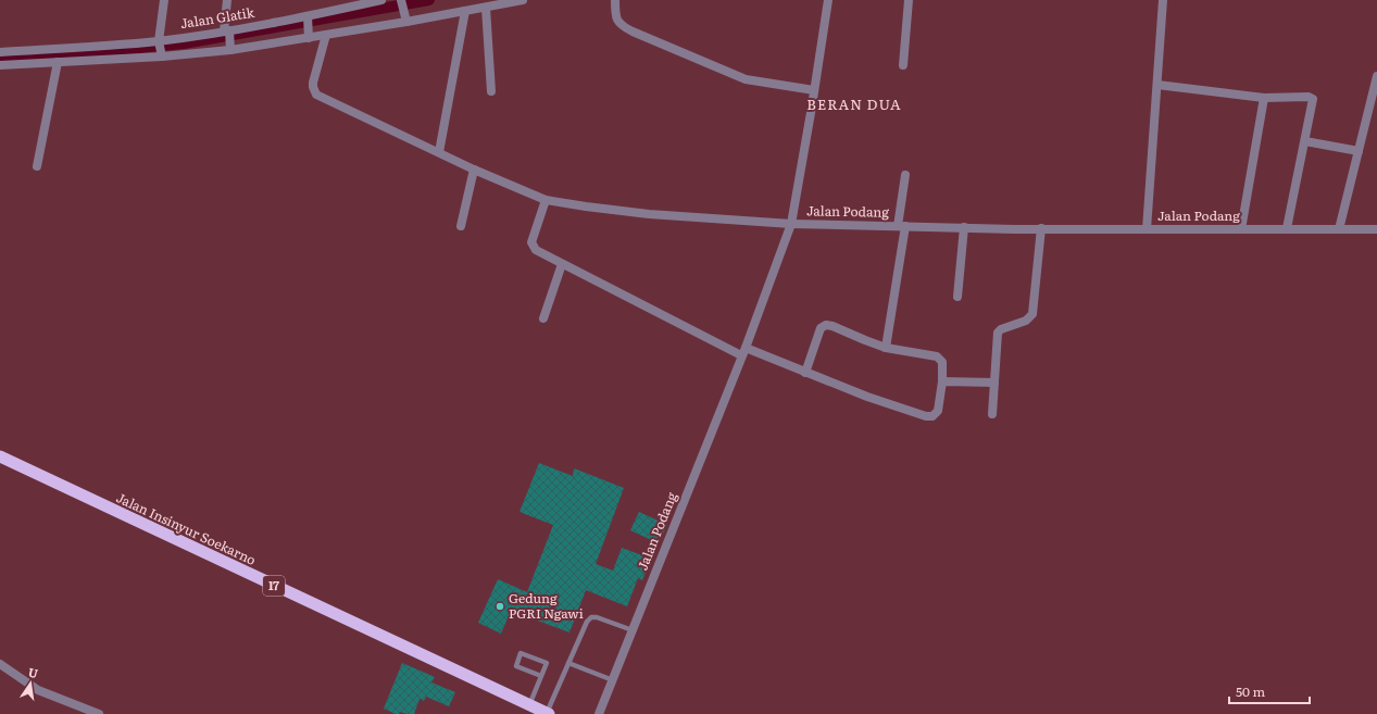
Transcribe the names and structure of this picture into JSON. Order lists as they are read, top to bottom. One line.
{"streets":{"highway":["Jalan Insinyur Soekarno","17"],"street":["Jalan Glatik","Jalan Podang"]},"districts":["BERAN DUA"],"places":["Gedung PGRI Ngawi"],"scale_bar":"50 m","north":"top"}
